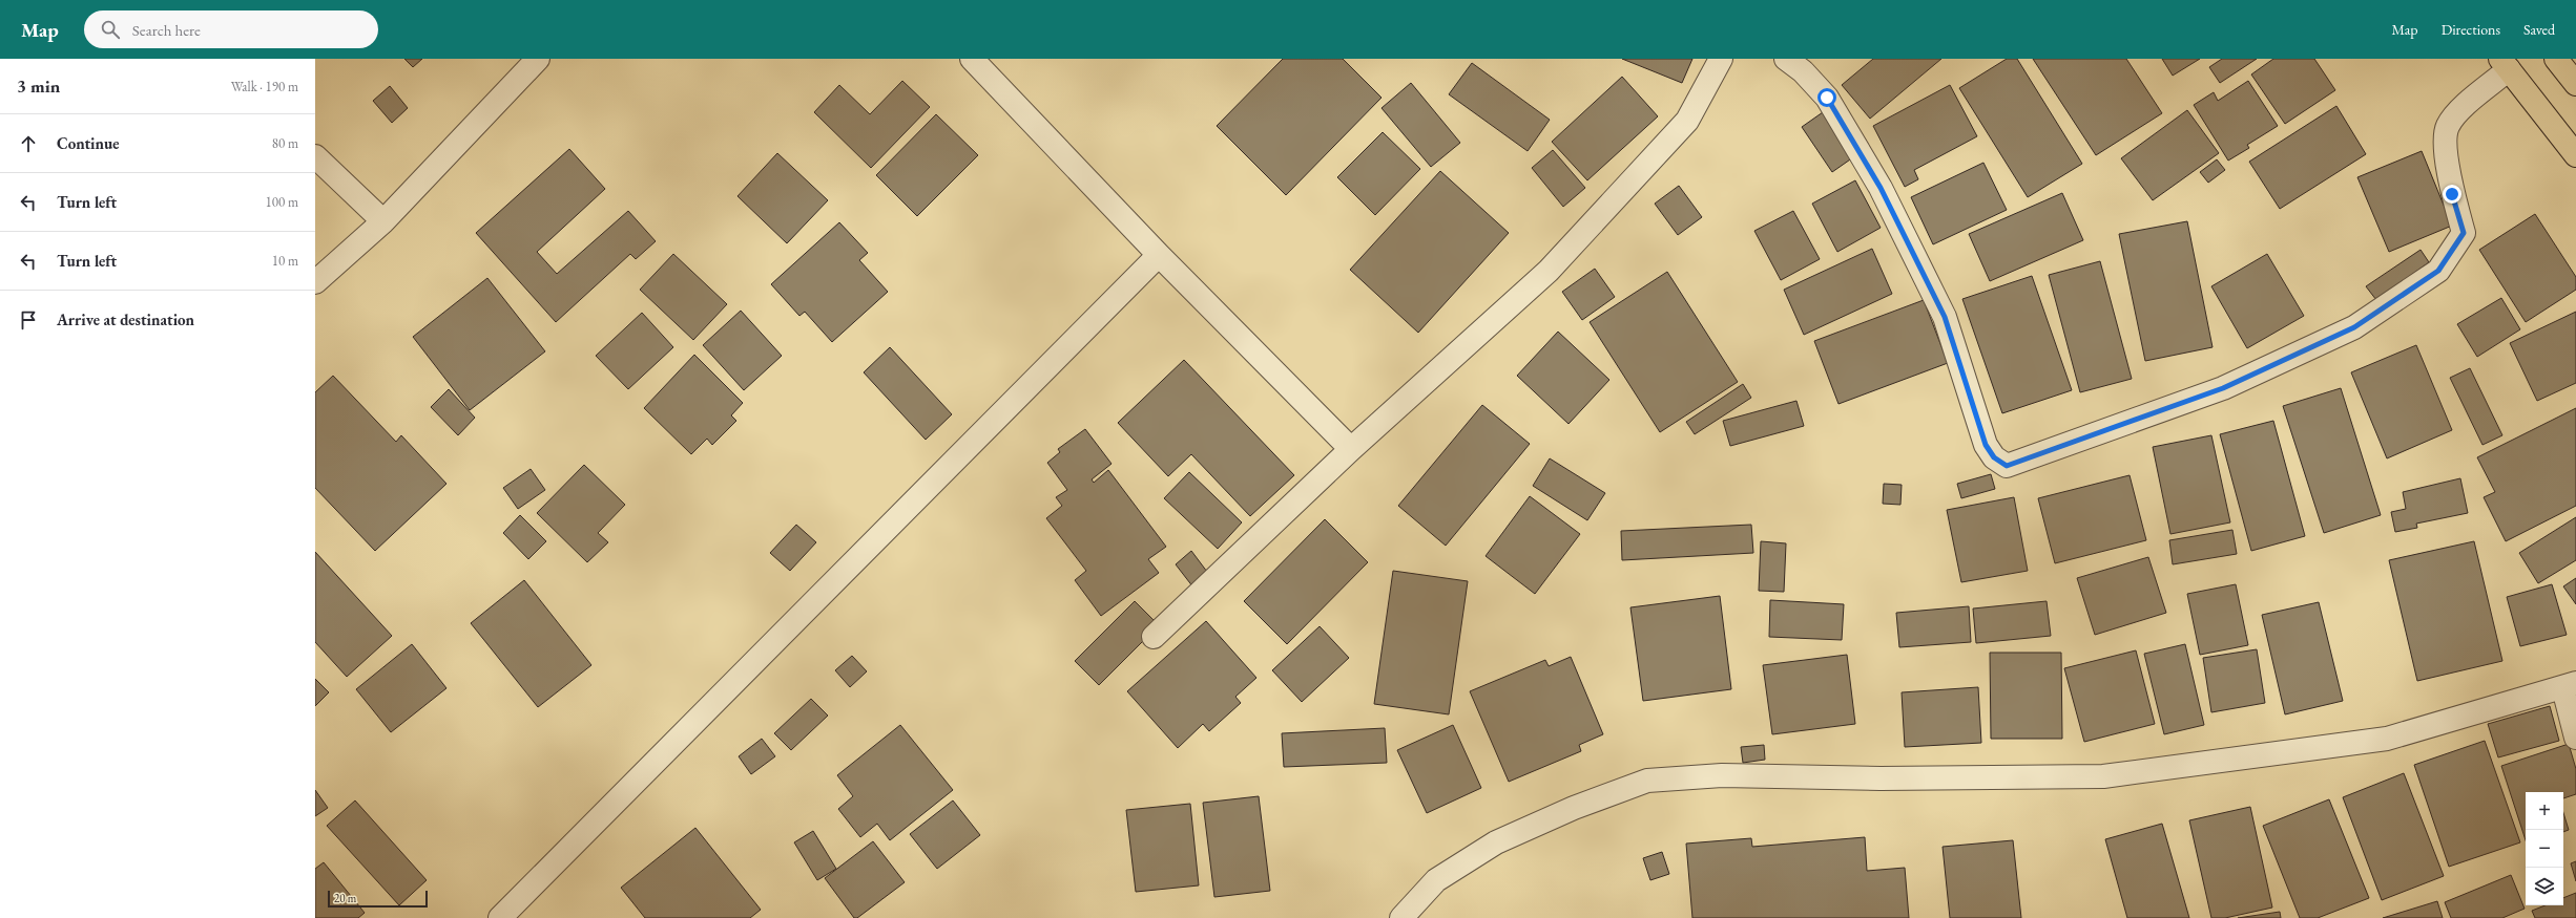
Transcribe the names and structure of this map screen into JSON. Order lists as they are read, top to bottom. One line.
{"scale_bar":"20 m","page":{"header":"Map","search":"Search here","nav":["Map","Directions","Saved"],"heading":["3 min","Walk · 190 m"],"list":[["Continue","80 m"],["Turn left","100 m"],["Turn left","10 m"],"Arrive at destination"],"map_buttons":["+","−"],"scale":"20 m"}}
